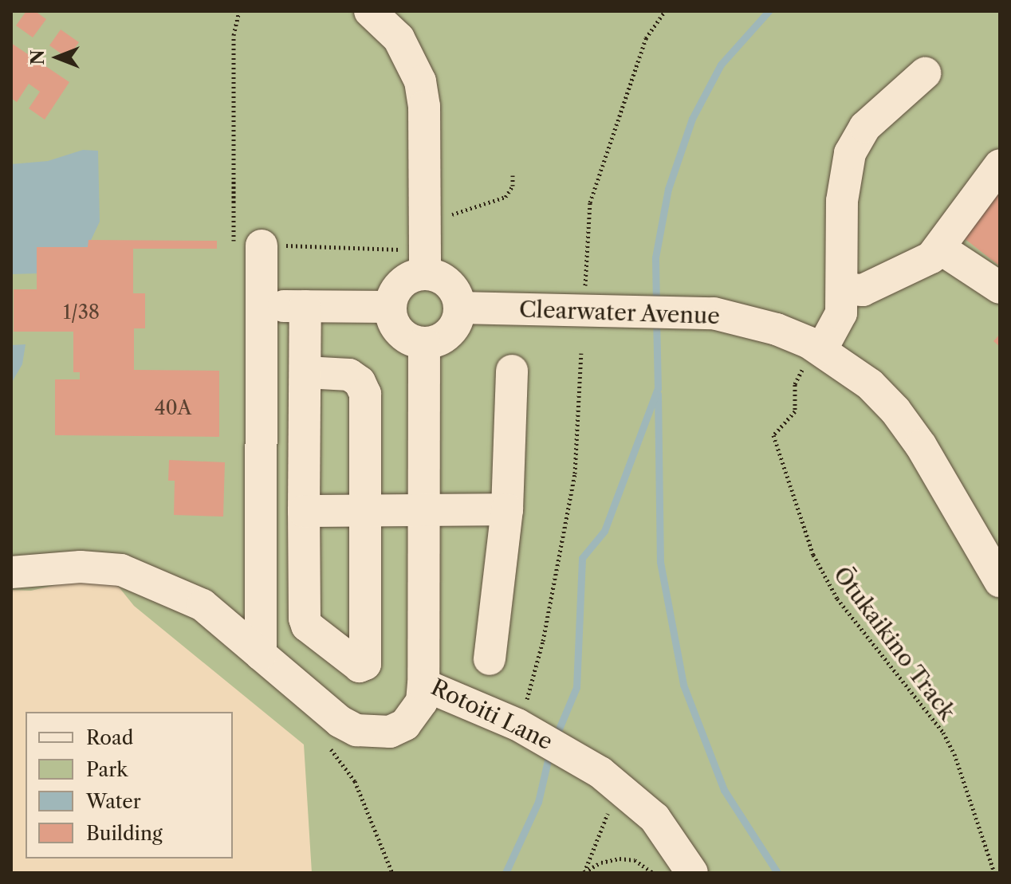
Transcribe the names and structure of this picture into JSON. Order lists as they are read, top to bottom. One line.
{"streets":{"street":["Clearwater Avenue","Rotoiti Lane"],"path":["Ōtukaikino Track"]},"crossings":[["Clearwater Avenue","Ōtukaikino Track"],["Clearwater Avenue","Rotoiti Lane"]],"house_numbers":["1/38","40A"],"legend":["Road","Park","Water","Building"],"north":"left"}
